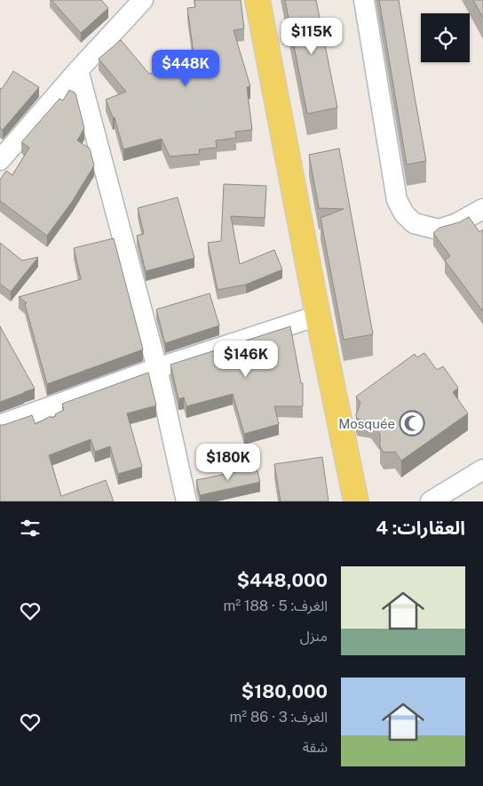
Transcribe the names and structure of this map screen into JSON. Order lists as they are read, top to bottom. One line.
{"places":{"mosque":["Mosquée"]},"page":{"price":["$115K","$448K","$146K","$180K"],"heading":"العقارات: 4","list":[{"name":"$448,000","note":"الغرف: 5 · 188 m² · منزل"},{"name":"$180,000","note":"الغرف: 3 · 86 m² · شقة"}]}}
